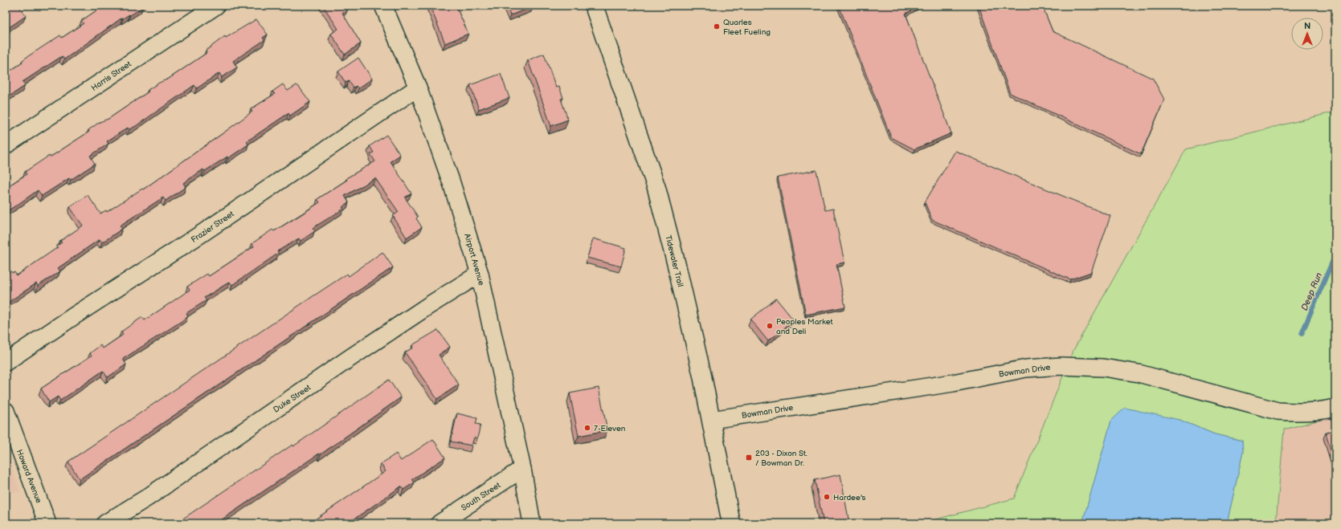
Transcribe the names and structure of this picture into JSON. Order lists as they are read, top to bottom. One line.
{"streets":{"main road":["Tidewater Trail"],"street":["Harris Street","Frazier Street","Airport Avenue","Bowman Drive","Duke Street","Howard Avenue","South Street"]},"crossings":[["Frazier Street","Airport Avenue"],["Airport Avenue","Duke Street"],["Airport Avenue","South Street"],["Tidewater Trail","Bowman Drive"]],"water":["Deep Run"],"places":{"other":["Quarles Fleet Fueling","Peoples Market and Deli","7-Eleven","Hardee's"],"transit":["203 - Dixon St. / Bowman Dr."]},"north":"top"}
